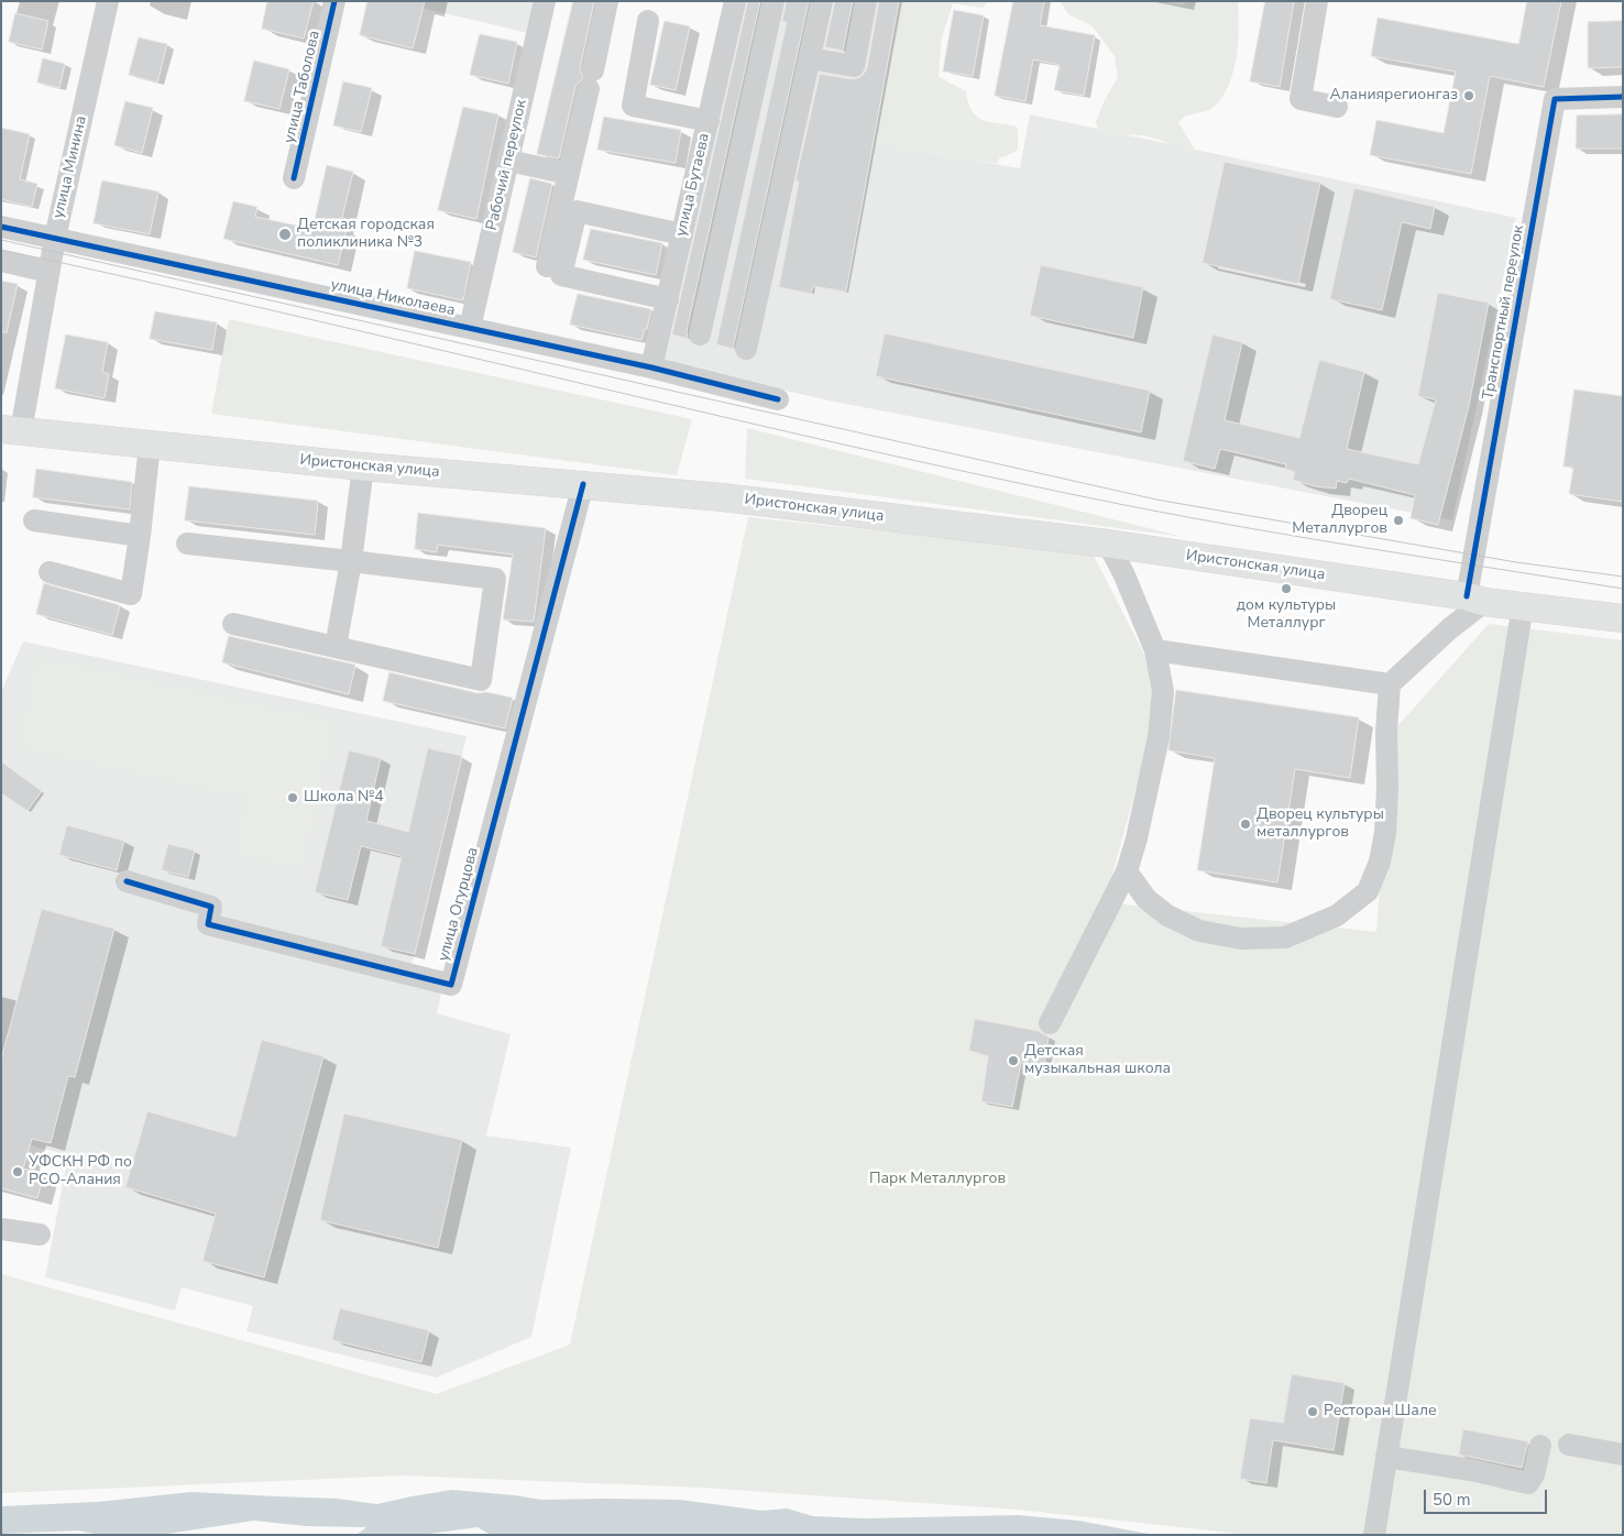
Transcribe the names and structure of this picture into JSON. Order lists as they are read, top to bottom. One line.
{"streets":{"main road":["Иристонская улица"],"street":["улица Таболова","Рабочий переулок","улица Минина","улица Бутаева","улица Николаева","Транспортный переулок","улица Огурцова"]},"crossings":[["Рабочий переулок","улица Николаева"],["улица Минина","улица Николаева"],["улица Минина","Иристонская улица"],["улица Бутаева","улица Николаева"],["Транспортный переулок","Иристонская улица"],["Иристонская улица","улица Огурцова"]],"parks":["Парк Металлургов"],"places":["Аланиярегионгаз","Детская городская поликлиника №3","Дворец Металлургов","дом культуры Металлург","Школа №4","Дворец культуры металлургов","Детская музыкальная школа","УФСКН РФ по РСО-Алания","Ресторан Шале"],"scale_bar":"50 m"}
